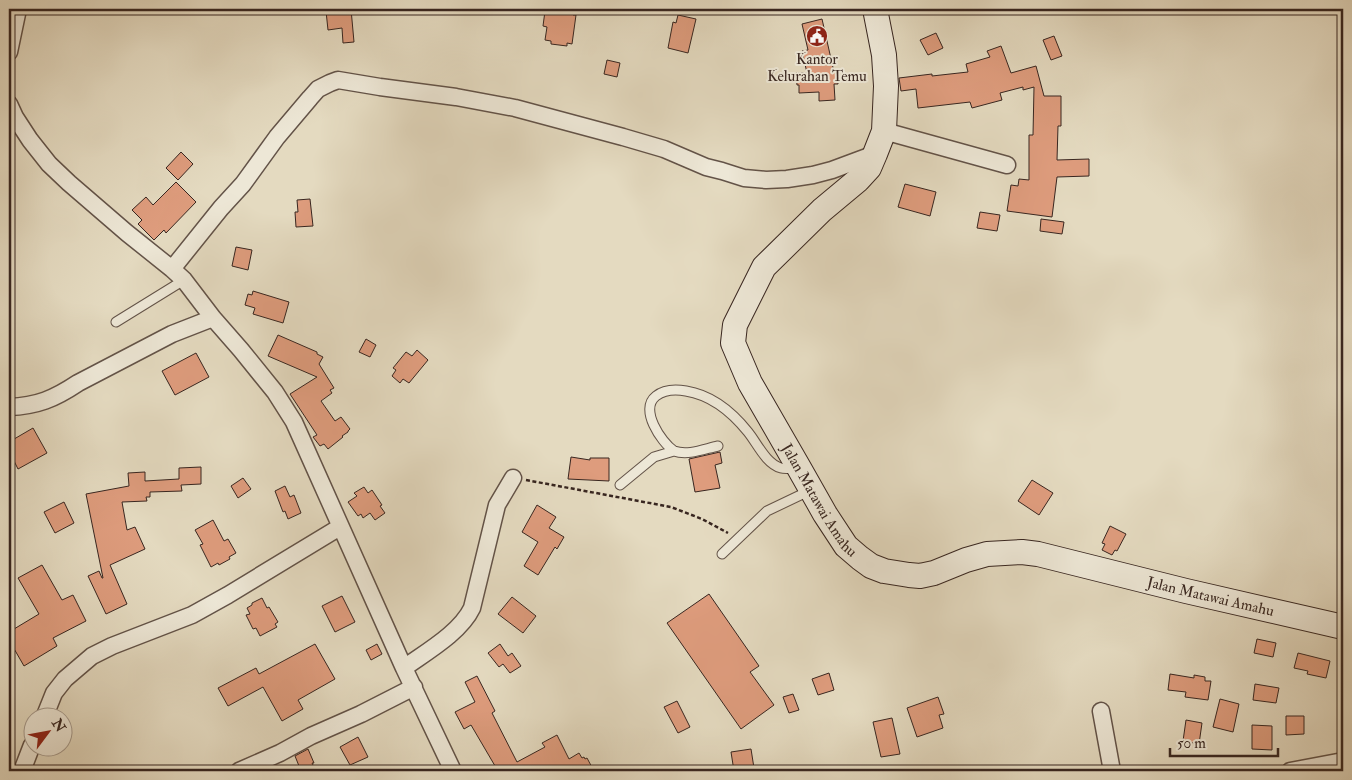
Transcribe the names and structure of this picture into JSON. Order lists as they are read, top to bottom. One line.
{"streets":{"main road":["Jalan Matawai Amahu"]},"places":{"public building":["Kantor Kelurahan Temu"]},"scale_bar":"50 m","north":"top right"}
